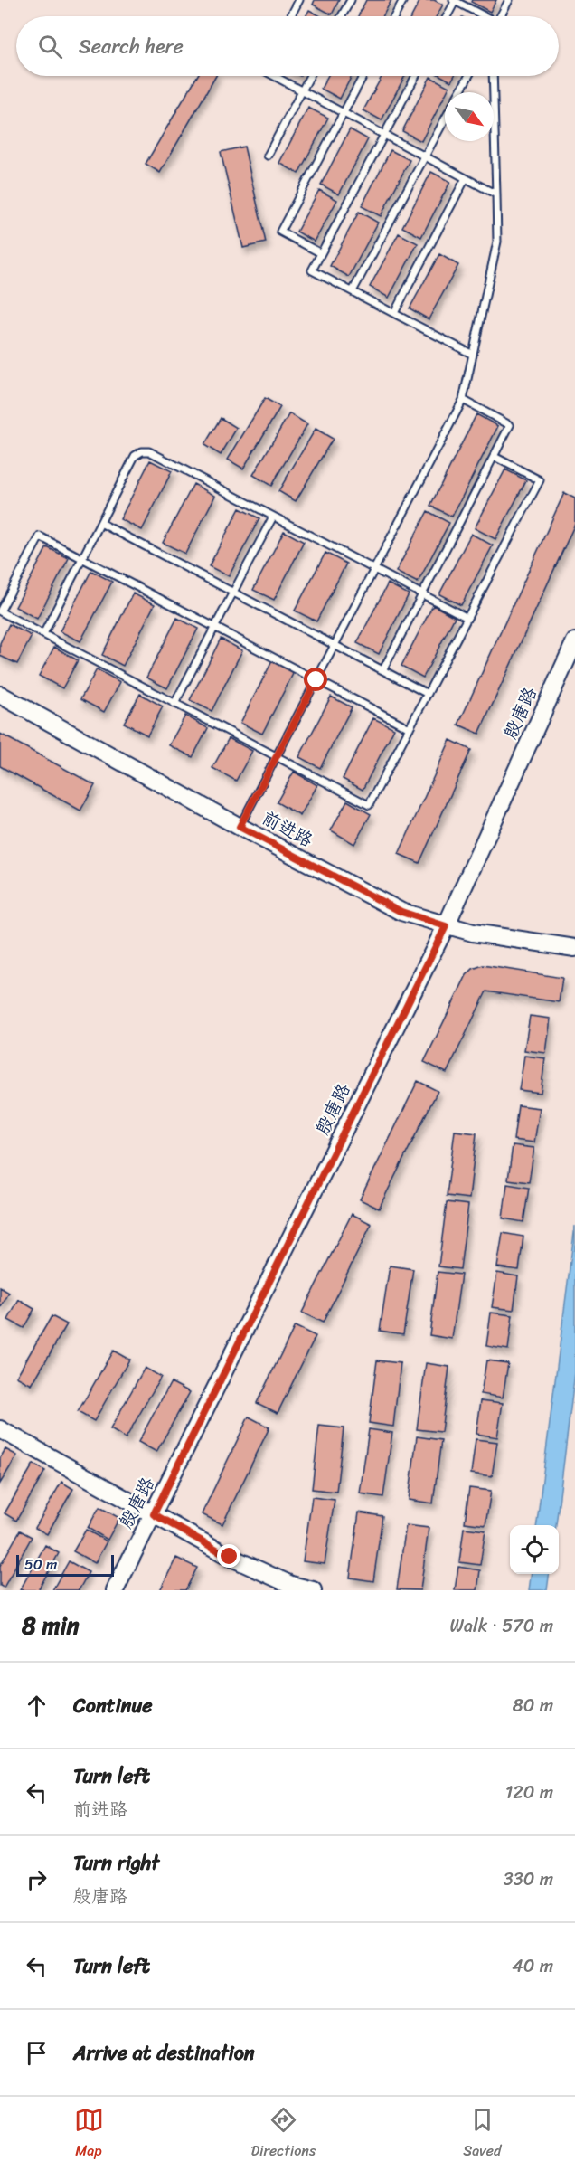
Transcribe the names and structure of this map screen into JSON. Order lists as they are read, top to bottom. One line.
{"streets":{"street":["殷唐路","前进路"]},"crossings":[["殷唐路","前进路"]],"scale_bar":"50 m","north":"bottom right","page":{"search":"Search here","scale":"50 m","heading":["8 min","Walk · 570 m"],"list":[["Continue","80 m"],["Turn left","前进路","120 m"],["Turn right","殷唐路","330 m"],["Turn left","40 m"],"Arrive at destination"],"nav":["Map","Directions","Saved"]}}
